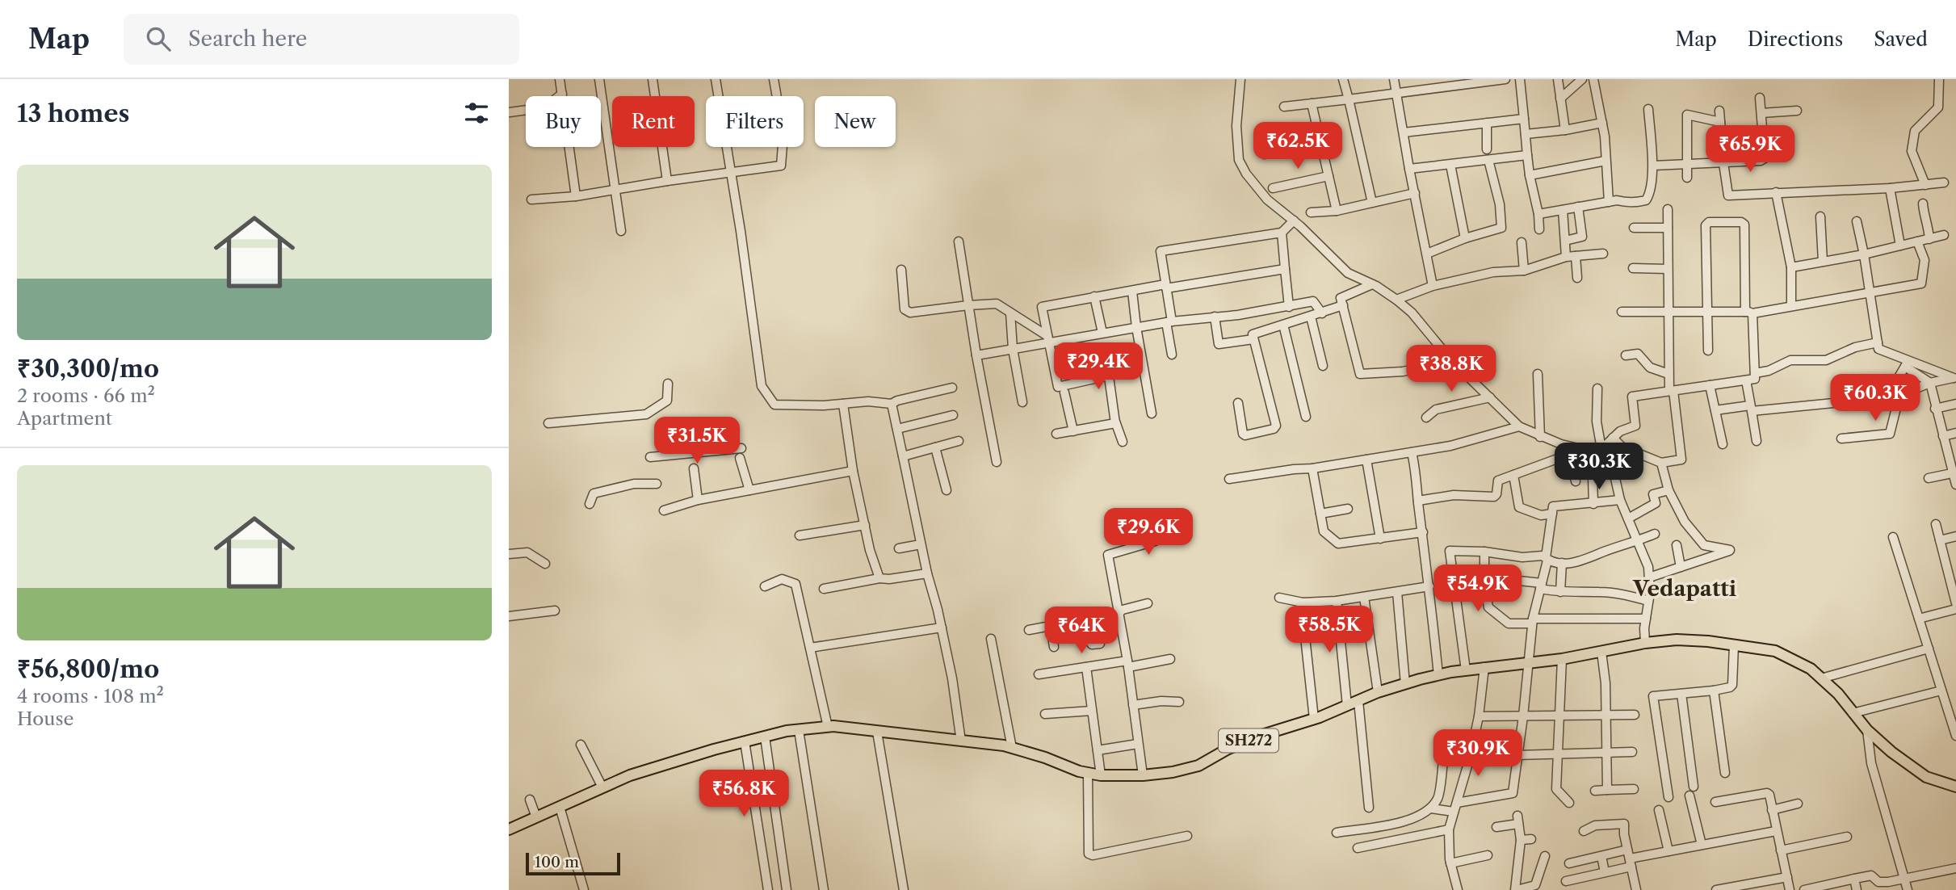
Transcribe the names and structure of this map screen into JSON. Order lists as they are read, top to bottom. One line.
{"streets":{"main road":["SH272"]},"districts":["Vedapatti"],"scale_bar":"100 m","page":{"header":"Map","search":"Search here","nav":["Map","Directions","Saved"],"heading":"13 homes","chip":["Buy","Rent","Filters","New"],"price":["₹62.5K","₹65.9K","₹29.4K","₹38.8K","₹60.3K","₹31.5K","₹30.3K","₹29.6K","₹54.9K","₹58.5K","₹64K","₹30.9K","₹56.8K"],"list":[{"name":"₹30,300/mo","note":"2 rooms · 66 m² · Apartment"},{"name":"₹56,800/mo","note":"4 rooms · 108 m² · House"}],"scale":"100 m"}}
